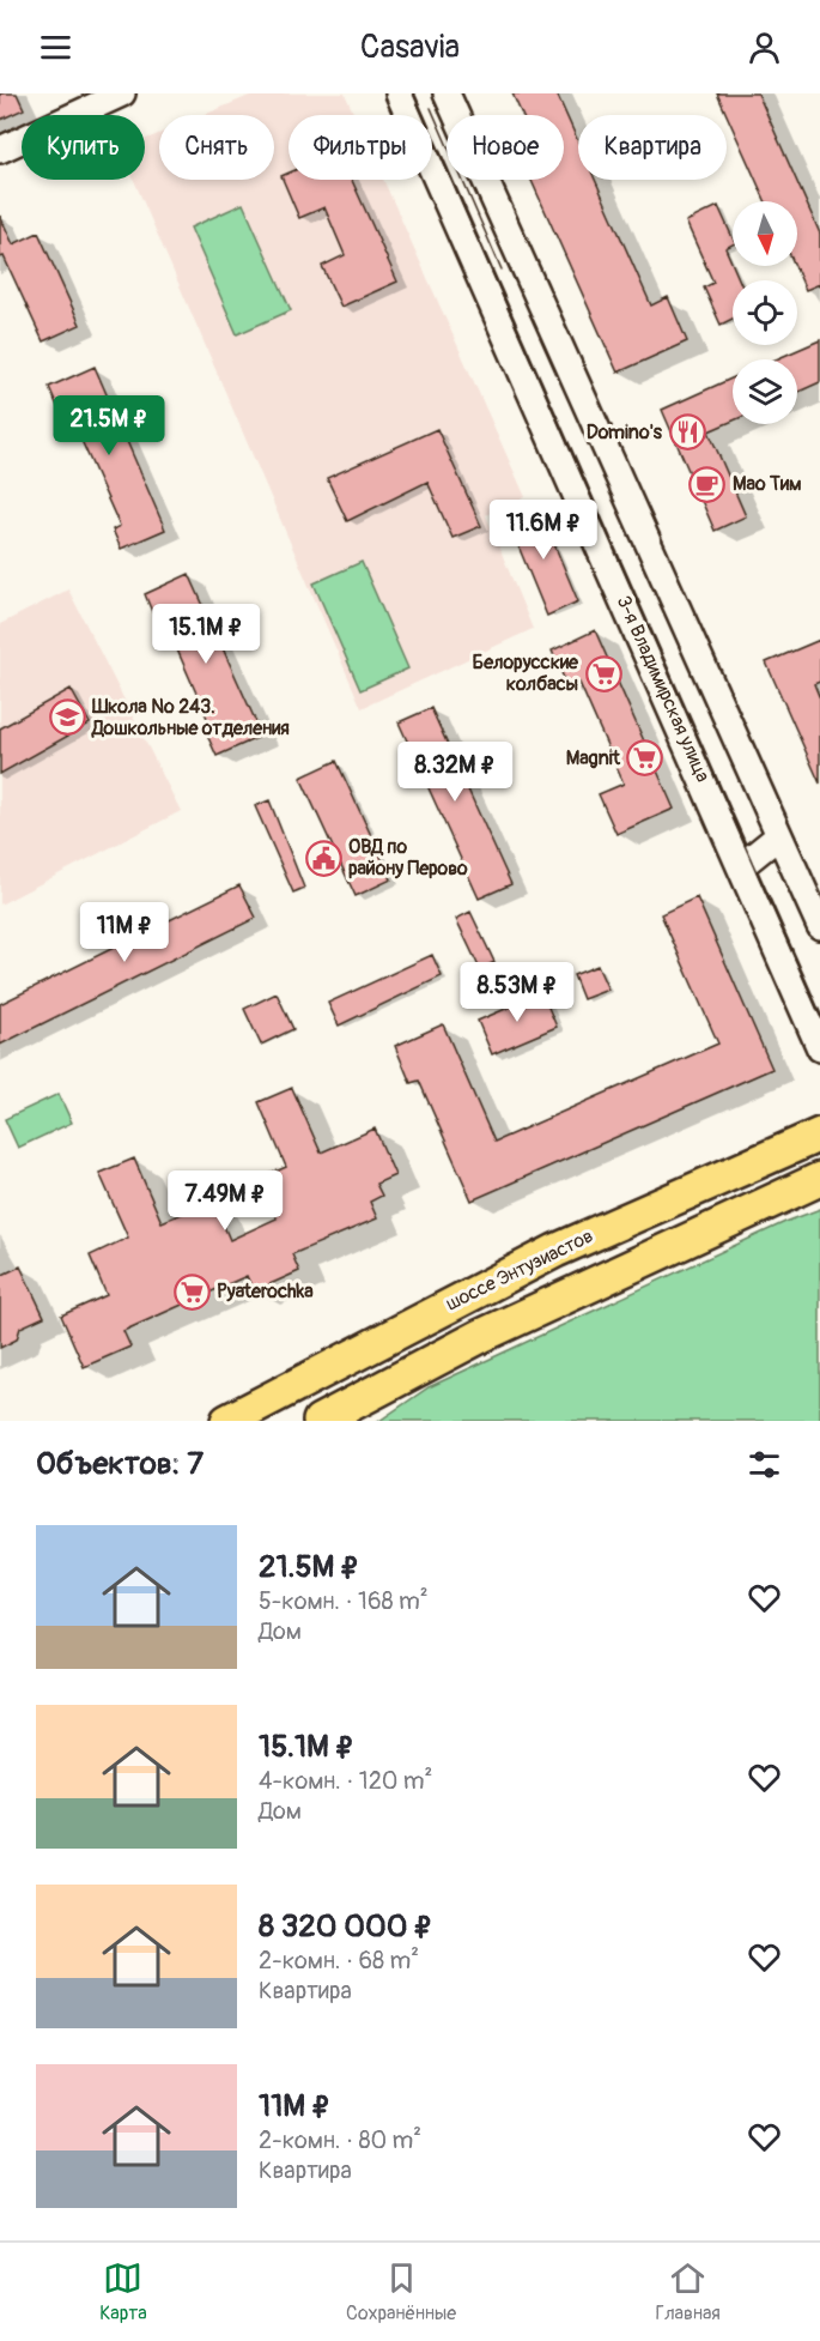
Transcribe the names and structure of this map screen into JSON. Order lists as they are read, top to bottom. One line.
{"streets":{"main road":["шоссе Энтузиастов"],"street":["3-я Владимирская улица"]},"places":{"restaurant":["Domino's"],"cafe":["Мао Тим"],"supermarket":["Белорусские колбасы","Magnit","Pyaterochka"],"school or university":["Школа № 243. Дошкольные отделения"],"public building":["ОВД по району Перово"]},"north":"bottom","page":{"header":"Casavia","chip":["Купить","Снять","Фильтры","Новое","Квартира"],"price":["21.5M ₽","11.6M ₽","15.1M ₽","8.32M ₽","11M ₽","8.53M ₽","7.49M ₽"],"heading":"Объектов: 7","list":[{"name":"21.5M ₽","note":"5-комн. · 168 m² · Дом"},{"name":"15.1M ₽","note":"4-комн. · 120 m² · Дом"},{"name":"8 320 000 ₽","note":"2-комн. · 68 m² · Квартира"},{"name":"11M ₽","note":"2-комн. · 80 m² · Квартира"}],"tabs":["Карта","Сохранённые","Главная"]}}
